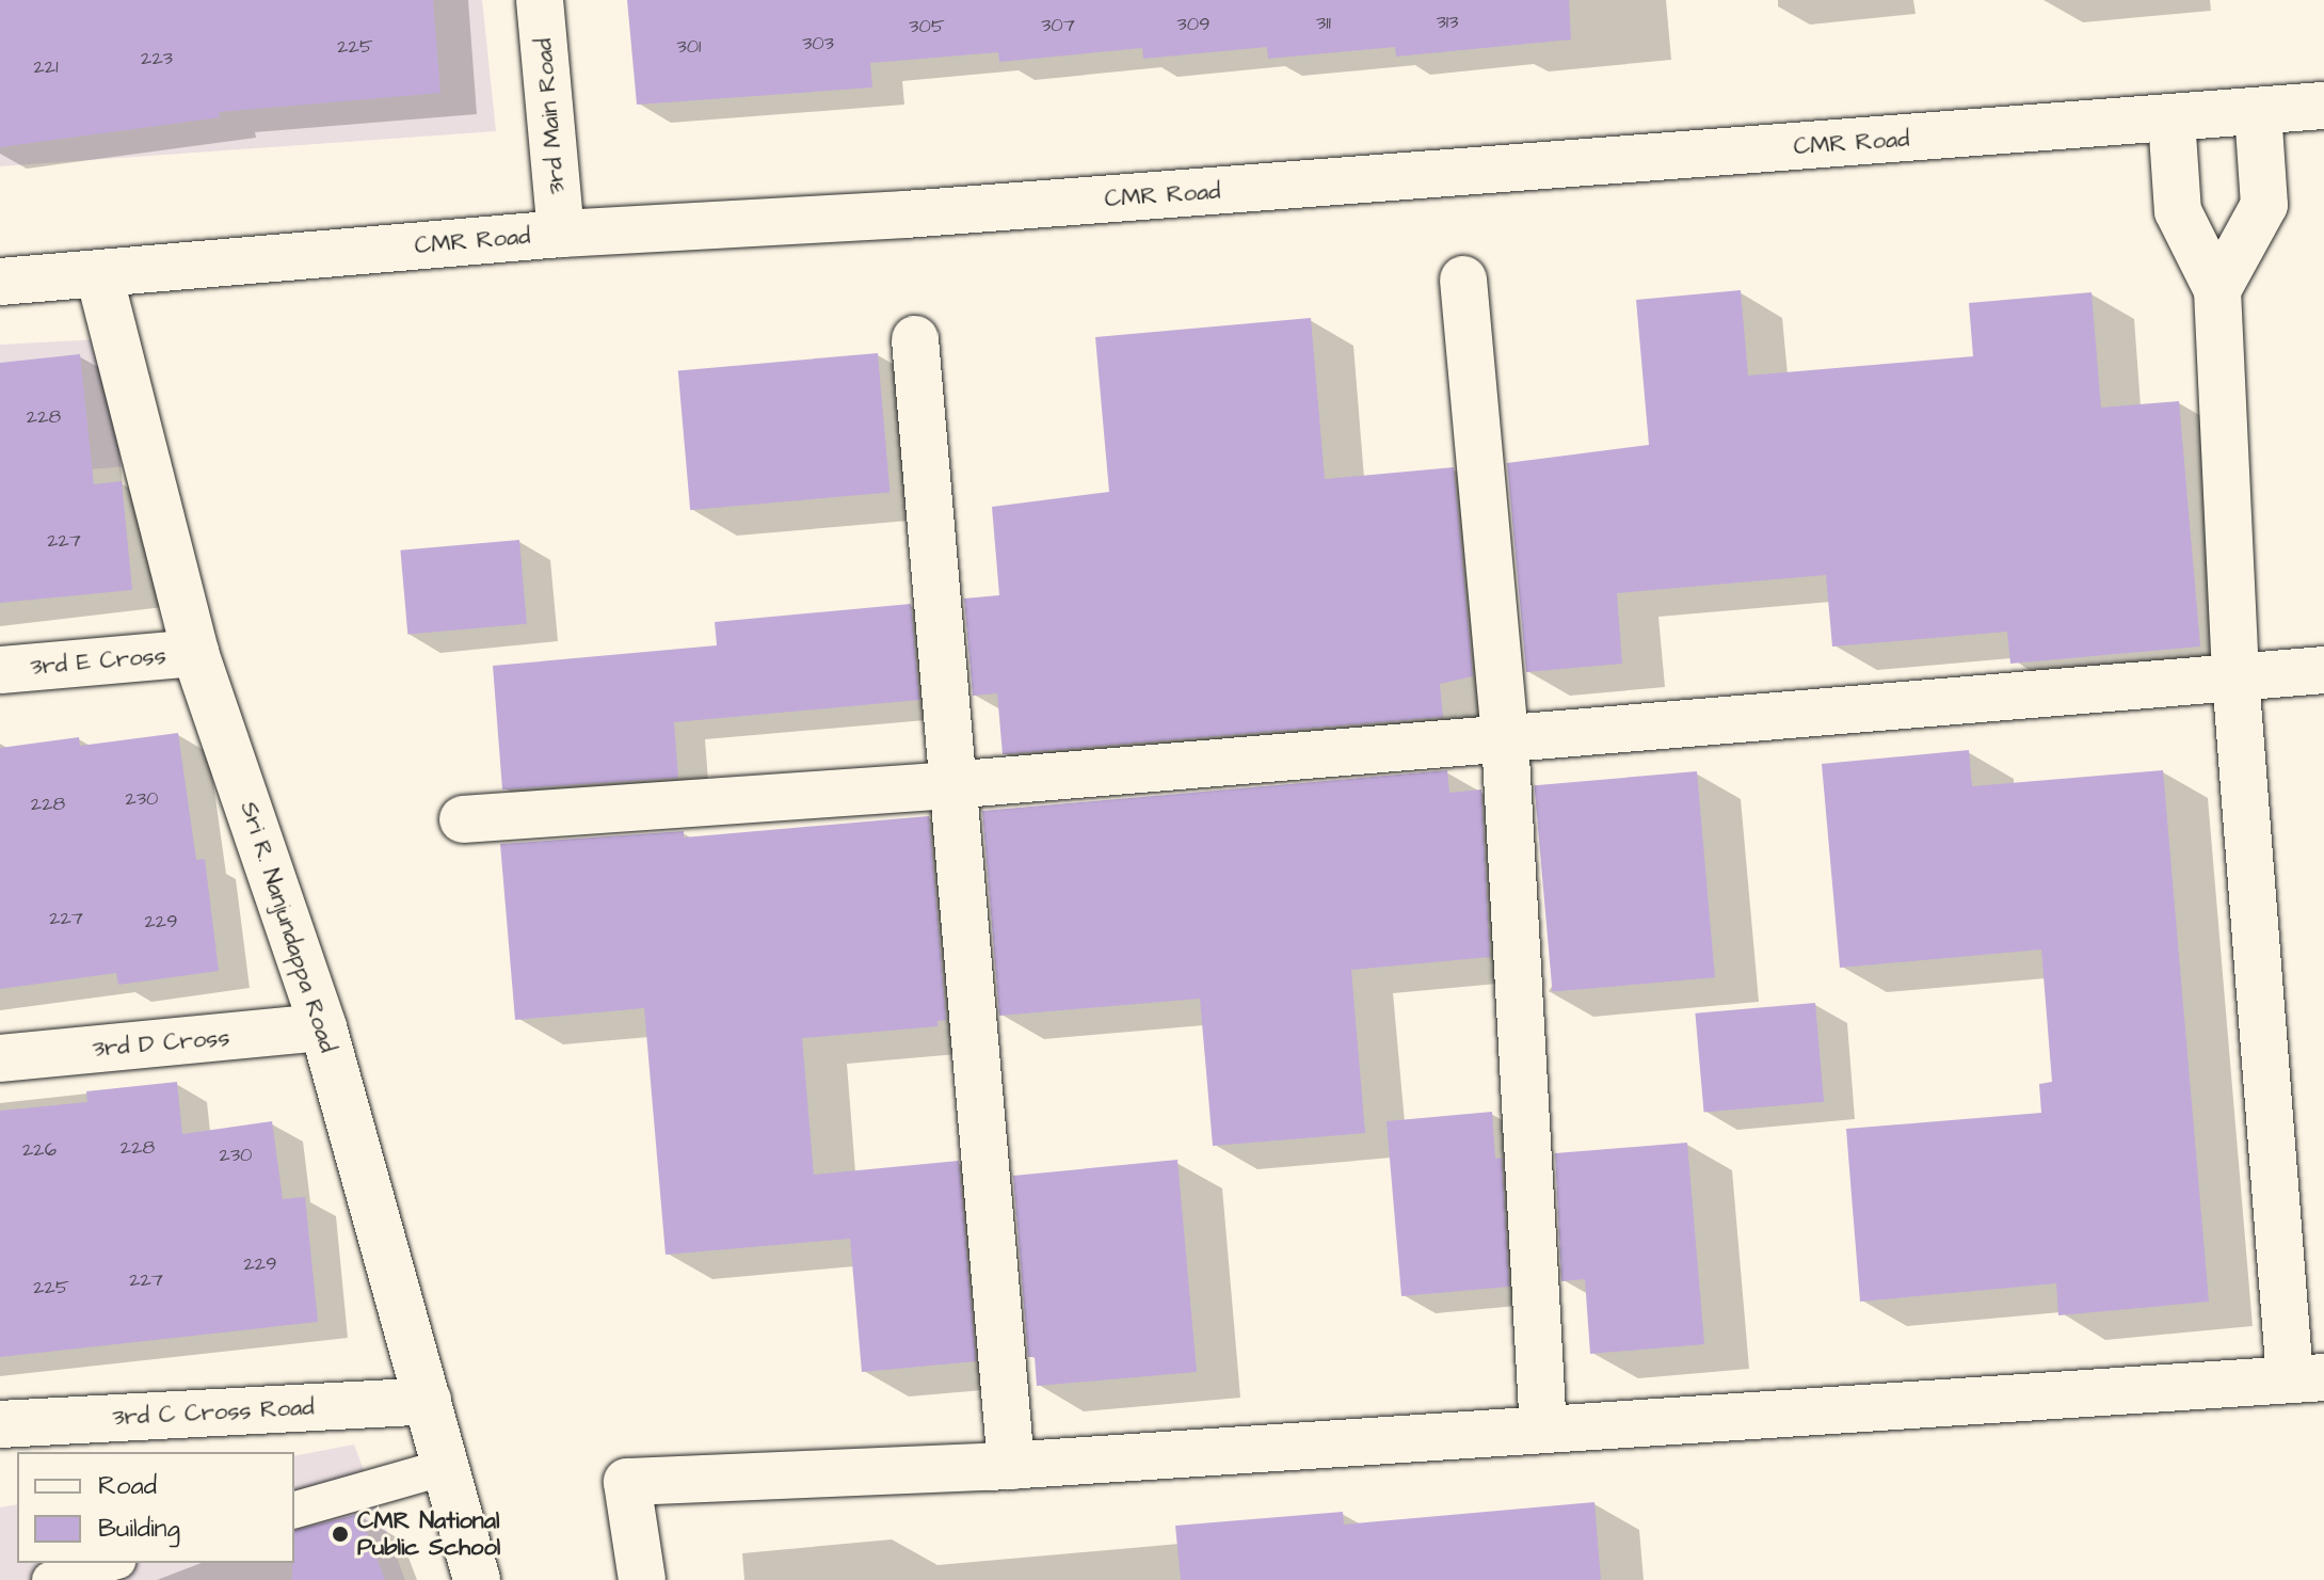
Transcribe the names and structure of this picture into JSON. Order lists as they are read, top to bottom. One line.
{"streets":{"street":["3rd Main Road","CMR Road","3rd E Cross","Sri R. Nanjundappa Road","3rd D Cross","3rd C Cross Road"]},"crossings":[["3rd Main Road","CMR Road"],["CMR Road","Sri R. Nanjundappa Road"],["3rd E Cross","Sri R. Nanjundappa Road"],["Sri R. Nanjundappa Road","3rd D Cross"],["Sri R. Nanjundappa Road","3rd C Cross Road"]],"places":["CMR National Public School"],"house_numbers":["313","311","309","307","305","303","225","301","223","221","228","227","230","228","227","229","228","226","230","229","227","225"],"legend":["Road","Building"]}
